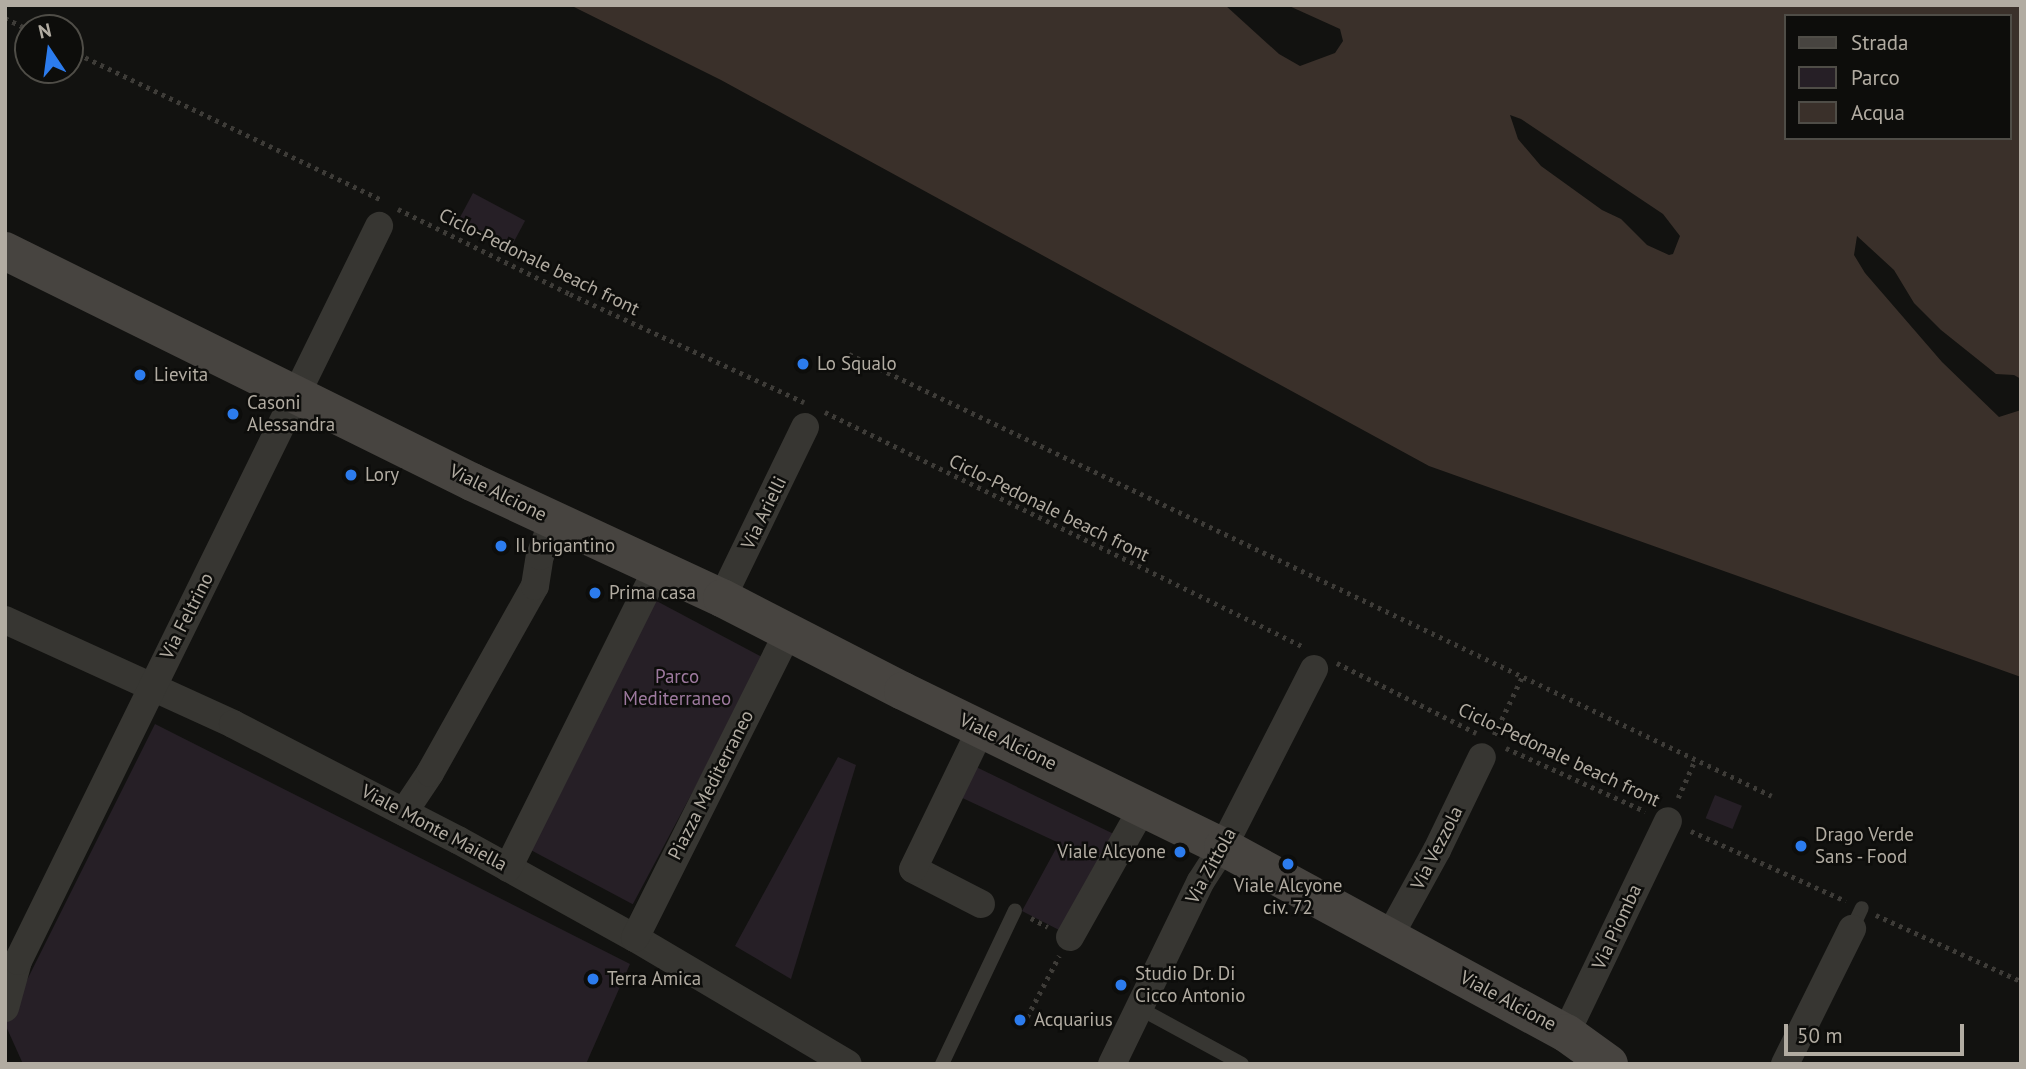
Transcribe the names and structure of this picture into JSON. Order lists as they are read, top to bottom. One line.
{"streets":{"street":["Viale Alcione","Via Arielli","Via Feltrino","Piazza Mediterraneo","Viale Monte Maiella","Via Vezzola","Via Zittola","Via Piomba"],"path":["Ciclo-Pedonale beach front"]},"crossings":[["Ciclo-Pedonale beach front","Via Vezzola"],["Ciclo-Pedonale beach front","Via Zittola"],["Ciclo-Pedonale beach front","Via Piomba"],["Viale Alcione","Via Arielli"],["Viale Alcione","Via Feltrino"],["Viale Alcione","Piazza Mediterraneo"],["Viale Alcione","Via Vezzola"],["Viale Alcione","Via Zittola"],["Viale Alcione","Via Piomba"],["Via Feltrino","Viale Monte Maiella"],["Piazza Mediterraneo","Viale Monte Maiella"]],"parks":["Parco Mediterraneo"],"places":["Lo Squalo","Lievita","Casoni Alessandra","Lory","Il brigantino","Prima casa","Drago Verde Sans - Food","Viale Alcyone","Viale Alcyone civ. 72","Terra Amica","Studio Dr. Di Cicco Antonio","Acquarius"],"legend":["Strada","Parco","Acqua"],"scale_bar":"50 m","north":"top"}
